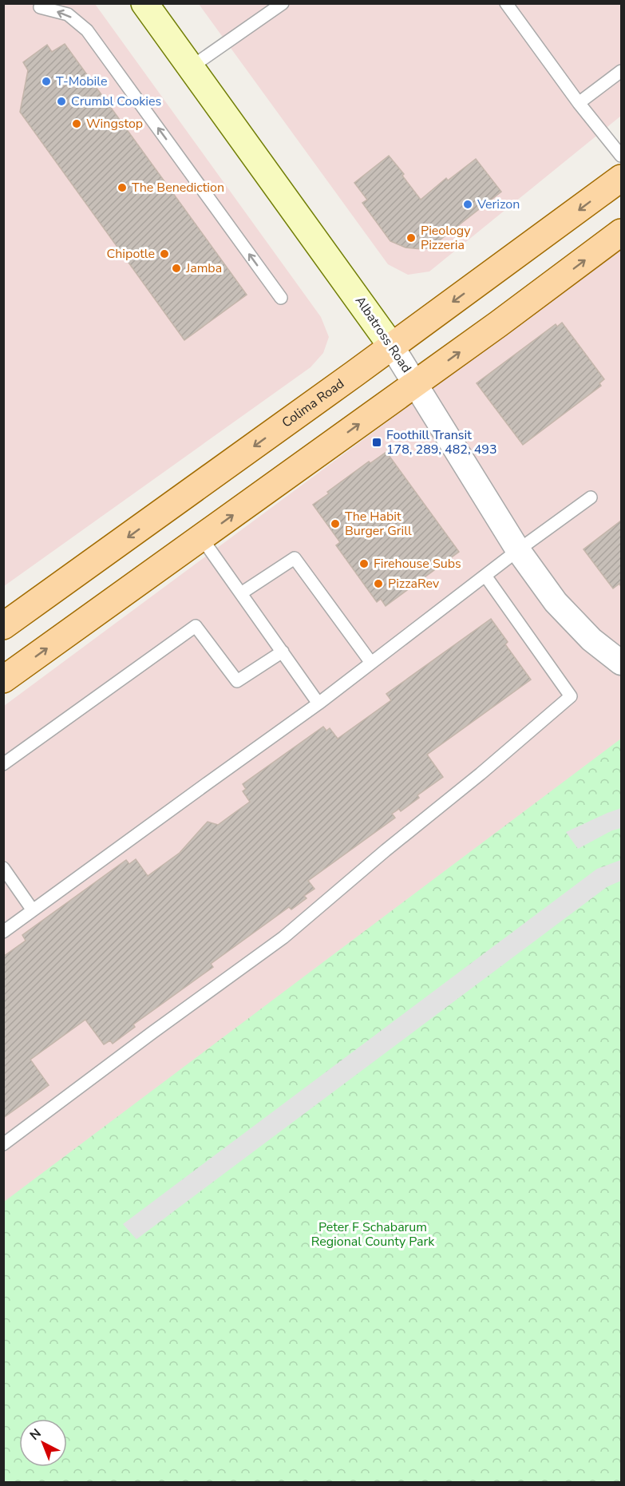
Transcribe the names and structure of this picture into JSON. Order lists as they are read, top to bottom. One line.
{"streets":{"main road":["Colima Road"],"street":["Albatross Road"]},"crossings":[["Albatross Road","Colima Road"]],"parks":["Peter F Schabarum Regional County Park"],"places":{"other":["T-Mobile","Crumbl Cookies","Wingstop","The Benediction","Verizon","Pieology Pizzeria","Chipotle","Jamba","The Habit Burger Grill","Firehouse Subs","PizzaRev"],"transit":["Foothill Transit 178, 289, 482, 493"]},"north":"top left"}
